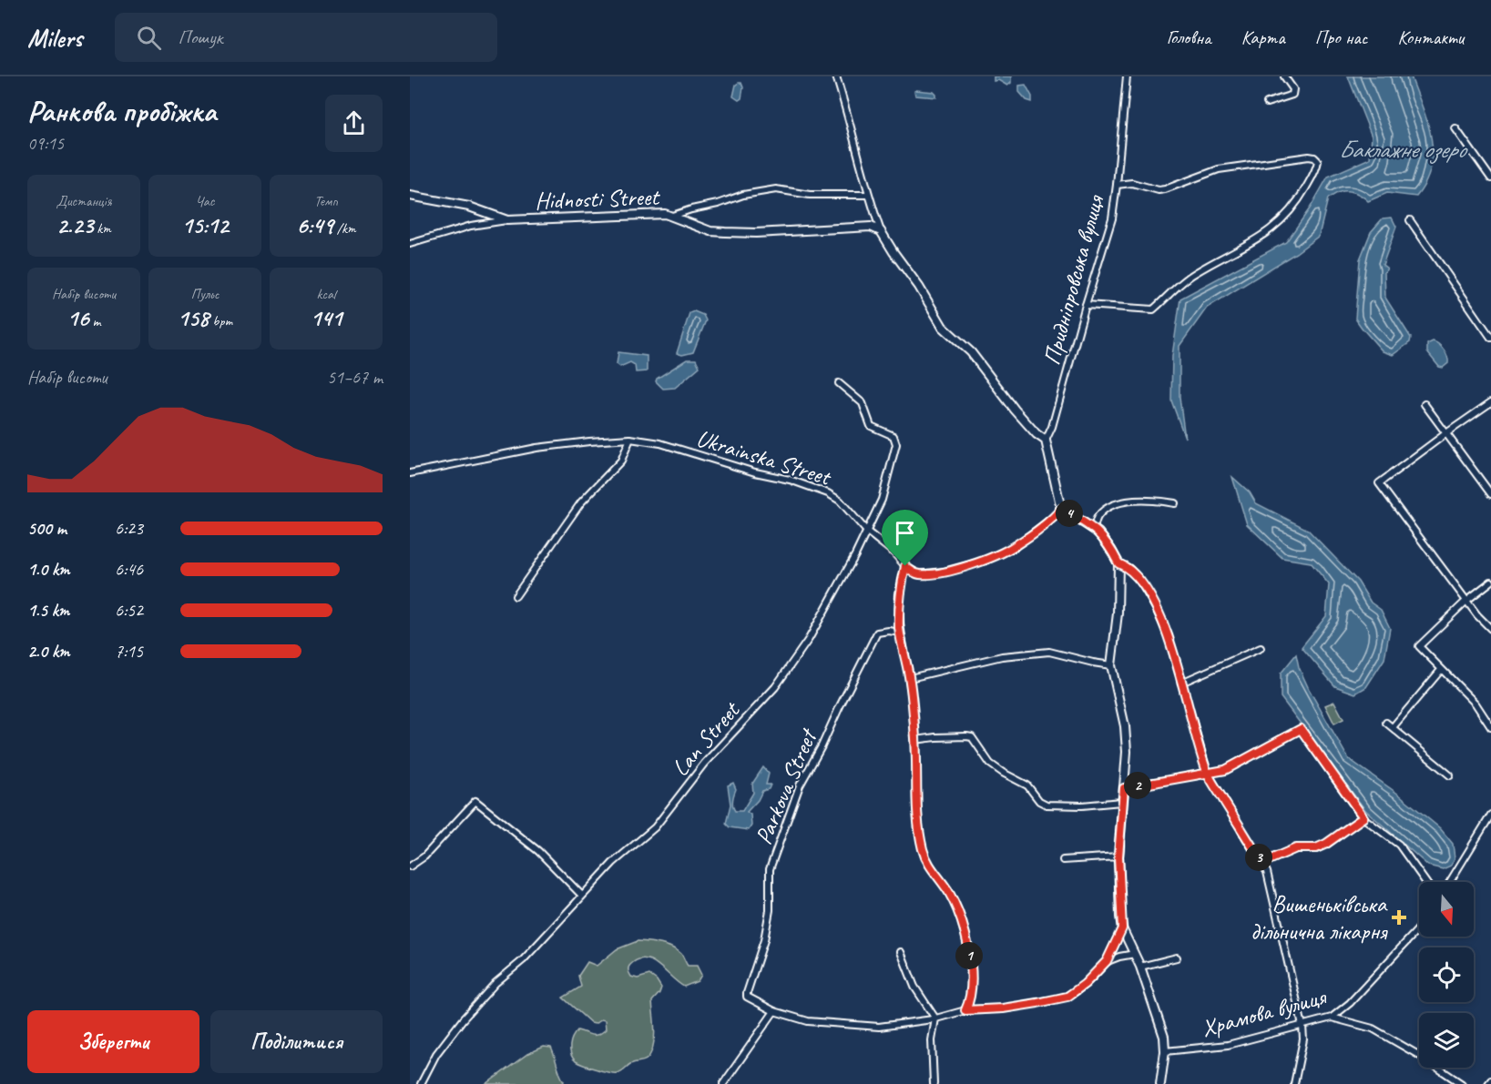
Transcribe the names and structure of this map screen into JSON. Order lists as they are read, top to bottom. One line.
{"streets":{"street":["Hidnosti Street","Придніпровська вулиця","Ukrainska Street","Lan Street","Parkova Street","Храмова вулиця"]},"crossings":[["Ukrainska Street","Lan Street"]],"water":["Баклажне озеро"],"places":{"health":["Вишеньківська дільнична лікарня"]},"north":"bottom","page":{"header":"Milers","search":"Пошук","nav":["Головна","Карта","Про нас","Контакти"],"heading":["Ранкова пробіжка","09:15"],"stats":[["Дистанція","2.23 km"],["Час","15:12"],["Темп","6:49 /km"],["Набір висоти","16 m"],["Пульс","158 bpm"],["kcal","141"]],"chart":["Набір висоти","51–67 m"],"pins":["4","2","3","1"],"list":[{"name":"500 m","note":"6:23"},{"name":"1.0 km","note":"6:46"},{"name":"1.5 km","note":"6:52"},{"name":"2.0 km","note":"7:15"}],"buttons":["Зберегти","Поділитися"]}}
